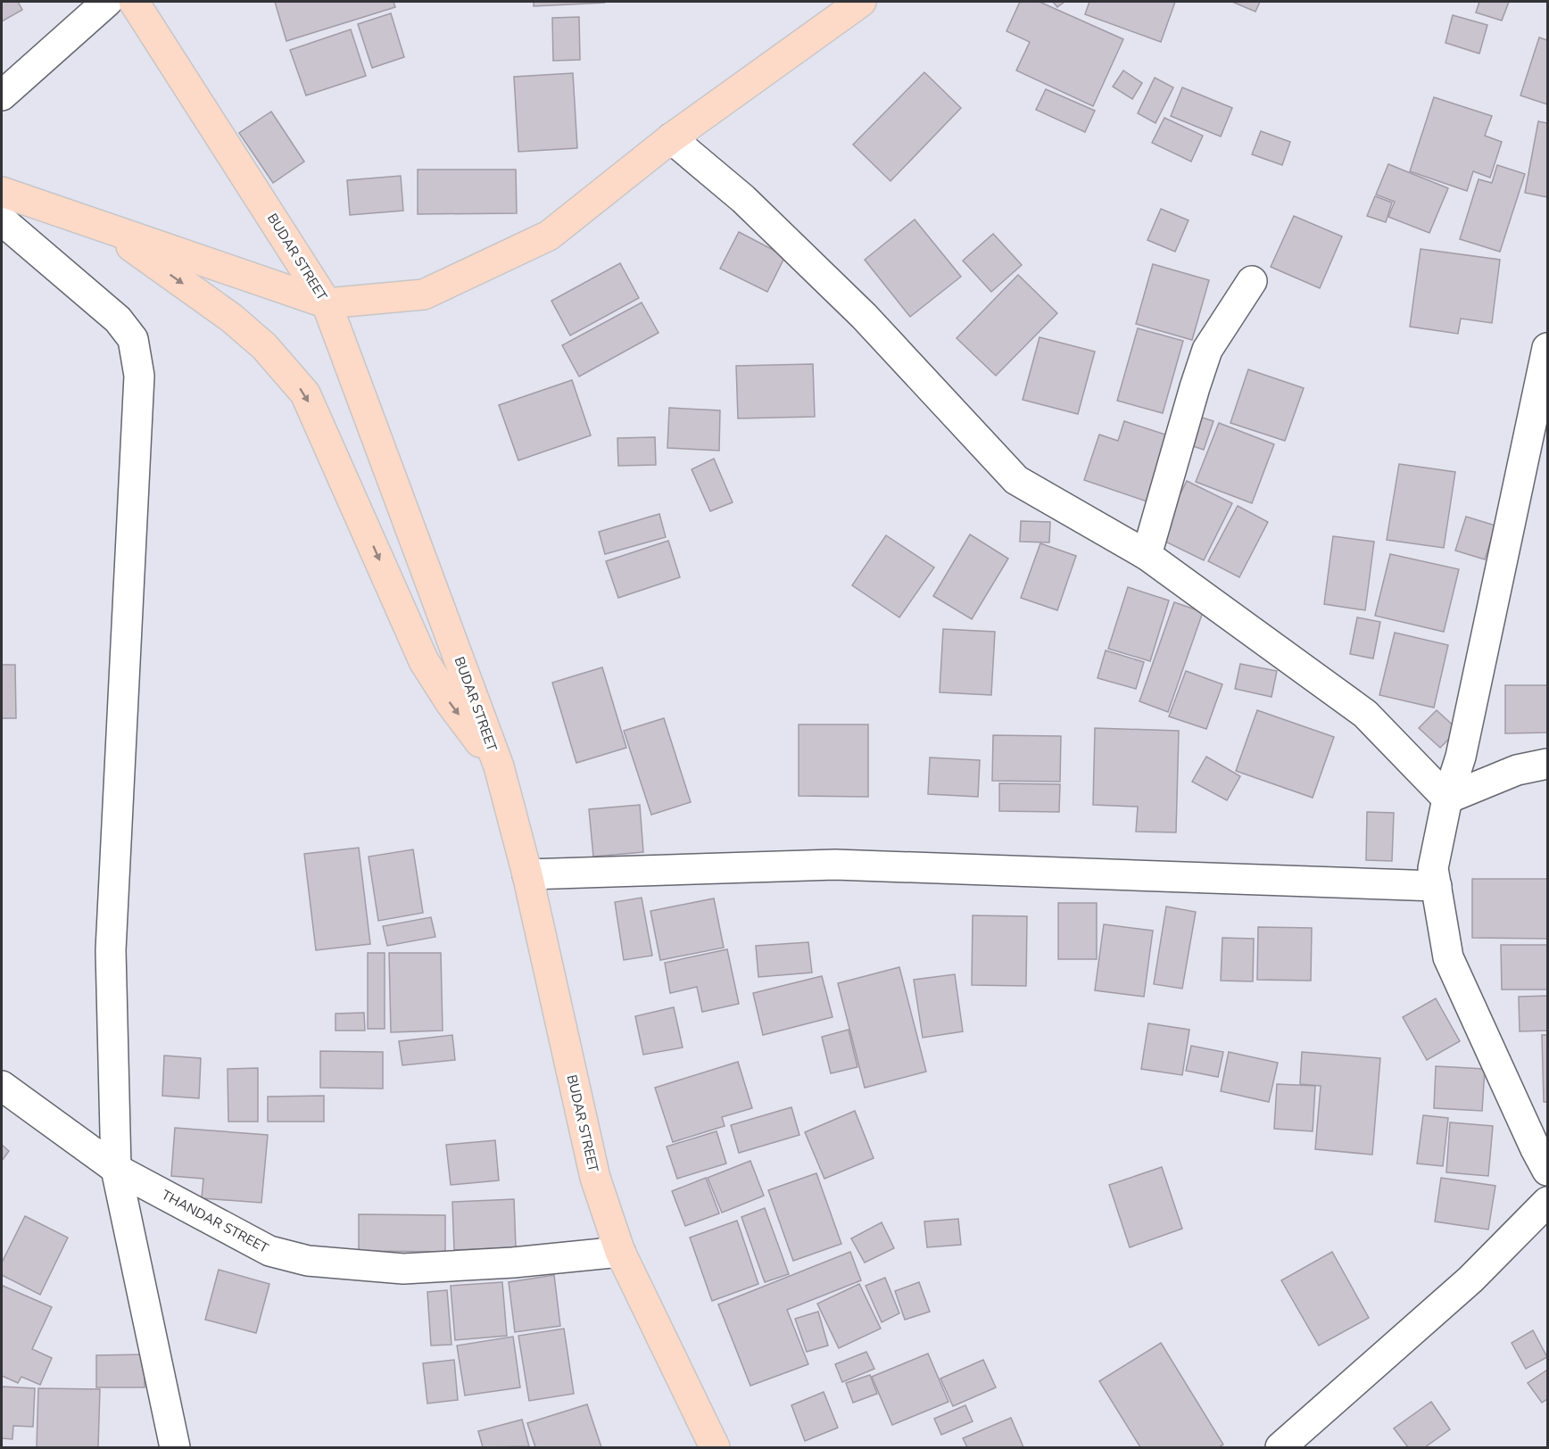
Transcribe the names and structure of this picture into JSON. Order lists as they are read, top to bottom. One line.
{"streets":{"main road":["BUDAR STREET"],"street":["THANDAR STREET"]},"crossings":[["BUDAR STREET","THANDAR STREET"]]}
